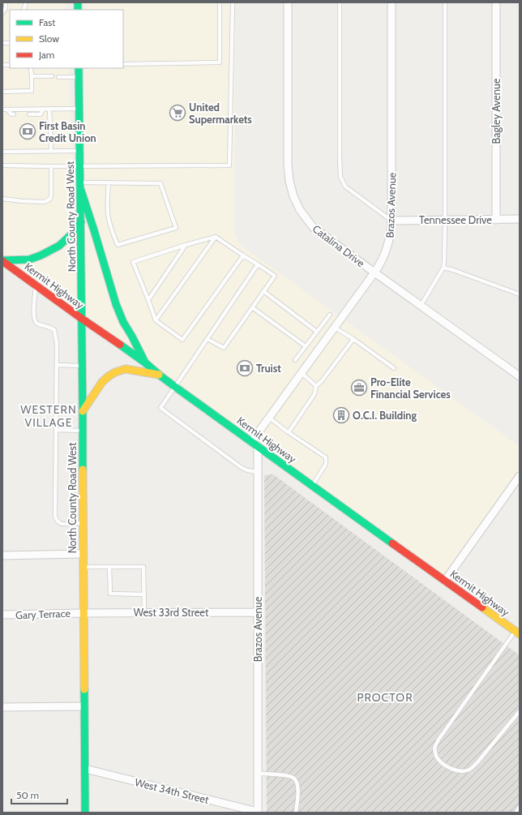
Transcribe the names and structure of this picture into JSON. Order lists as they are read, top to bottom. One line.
{"streets":{"main road":["North County Road West","Kermit Highway"],"street":["Bagley Avenue","Brazos Avenue","Tennessee Drive","Catalina Drive","West 33rd Street","Gary Terrace","West 34th Street"]},"crossings":[["Bagley Avenue","Tennessee Drive"],["Brazos Avenue","Tennessee Drive"],["Brazos Avenue","Catalina Drive"],["Brazos Avenue","Kermit Highway"],["Brazos Avenue","West 33rd Street"],["Brazos Avenue","West 34th Street"],["North County Road West","Kermit Highway"],["North County Road West","West 33rd Street"],["North County Road West","Gary Terrace"],["North County Road West","West 34th Street"],["West 33rd Street","Gary Terrace"]],"districts":["WESTERN VILLAGE","PROCTOR"],"places":{"supermarket":["United Supermarkets"],"bank":["First Basin Credit Union","Truist"],"office":["Pro-Elite Financial Services"],"building":["O.C.I. Building"]},"legend":["Fast","Slow","Jam"],"scale_bar":"50 m"}
